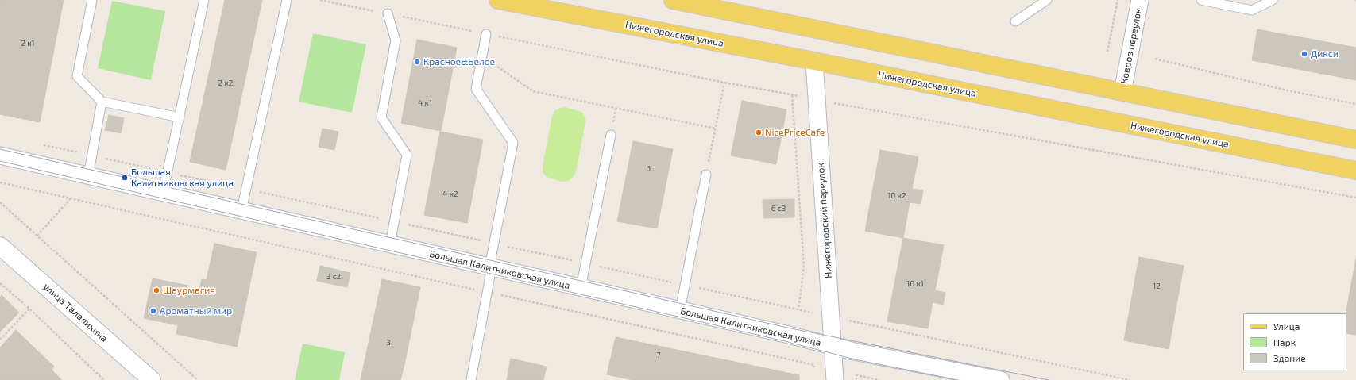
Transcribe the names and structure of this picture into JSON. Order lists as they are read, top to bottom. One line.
{"streets":{"main road":["Нижегородская улица"],"street":["Ковров переулок","Нижегородский переулок","Большая Калитниковская улица","улица Талалихина"]},"crossings":[["Нижегородская улица","Нижегородский переулок"],["Нижегородский переулок","Большая Калитниковская улица"]],"places":["Дикси","Красное&Белое","NicePriceCafe","Большая Калитниковская улица","Шаурмагия","Ароматный мир"],"house_numbers":["2 к1","2 к2","4 к1","6","4 к2","10 к2","6 с3","3 с2","10 к1","12","3","7"],"legend":["Улица","Парк","Здание"]}
